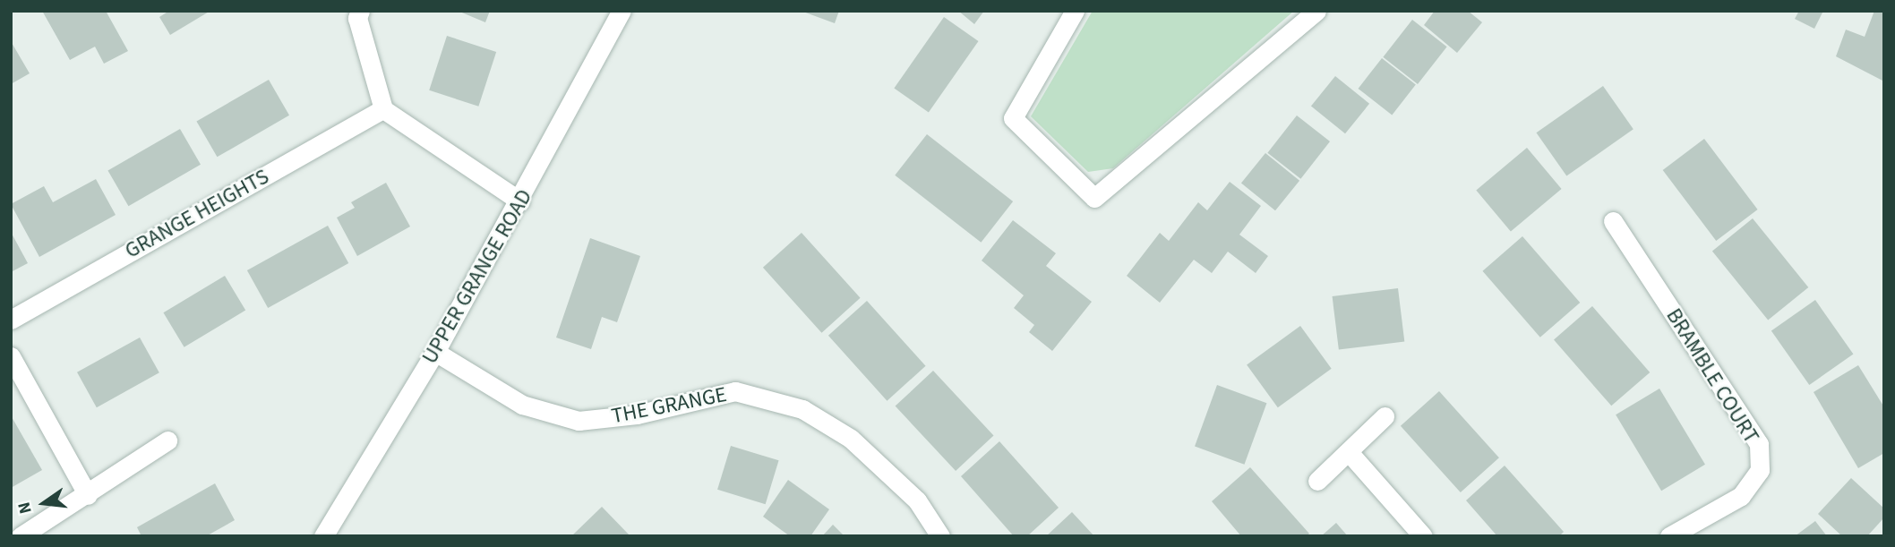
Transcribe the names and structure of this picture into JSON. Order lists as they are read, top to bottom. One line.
{"streets":{"street":["GRANGE HEIGHTS","UPPER GRANGE ROAD","BRAMBLE COURT","THE GRANGE"]},"crossings":[["UPPER GRANGE ROAD","THE GRANGE"]],"north":"left"}
